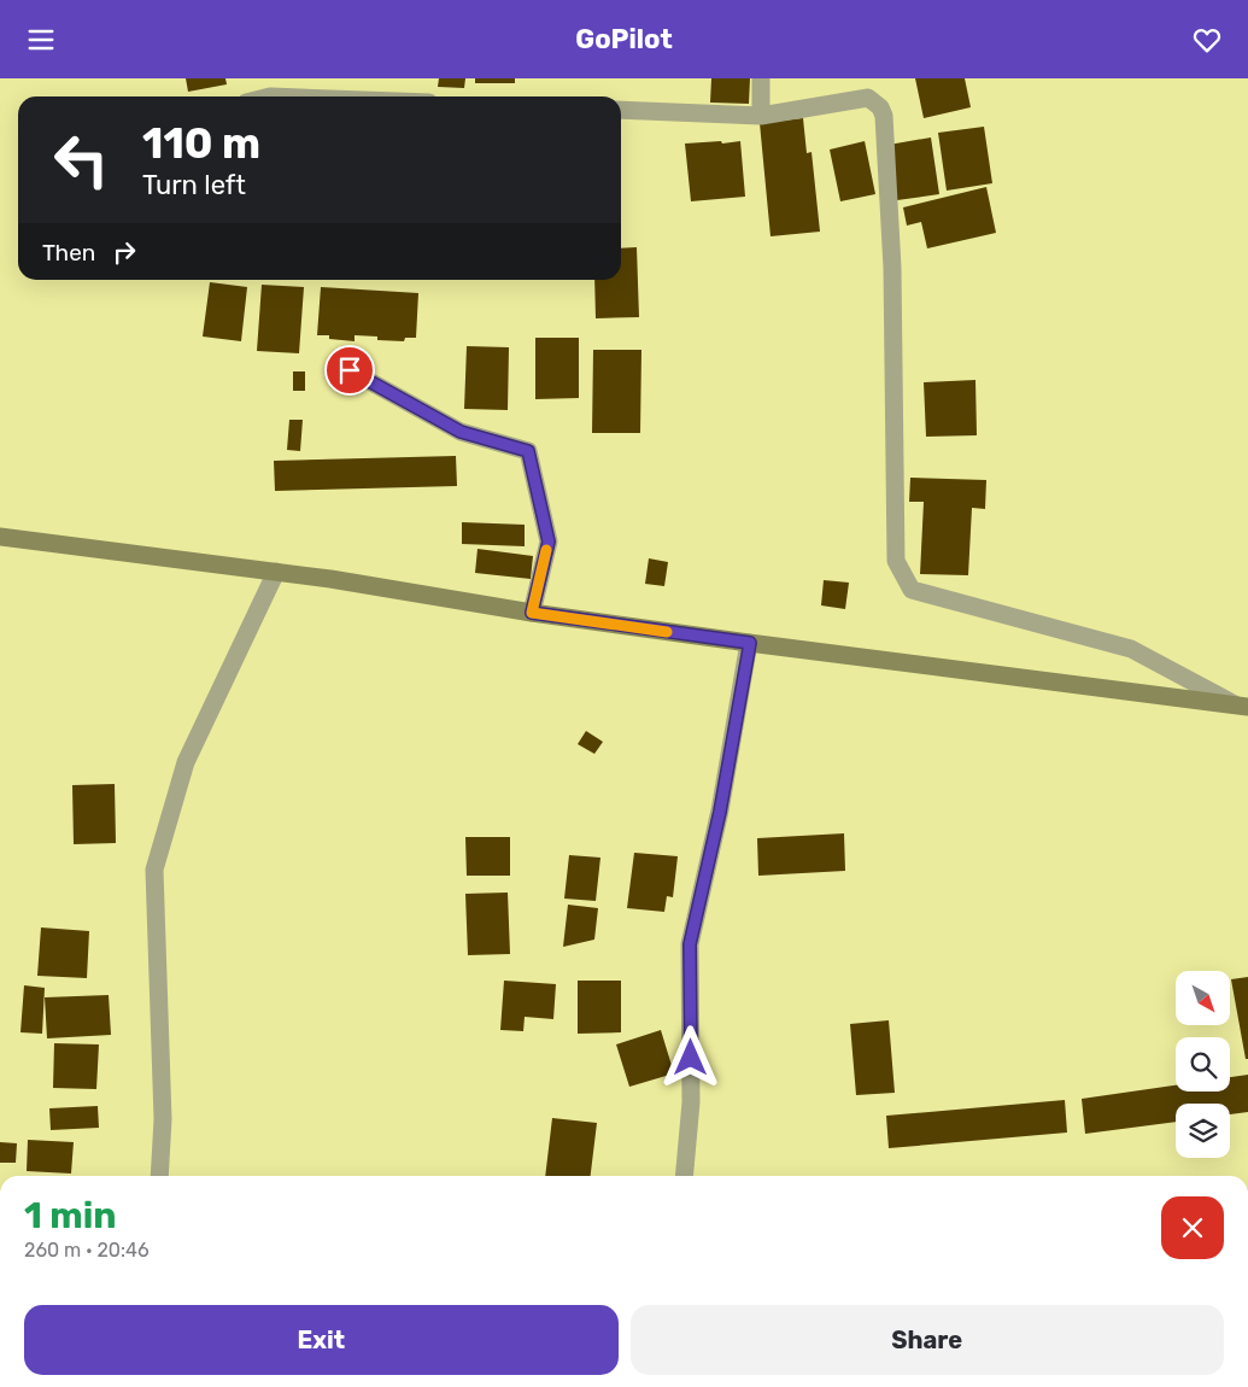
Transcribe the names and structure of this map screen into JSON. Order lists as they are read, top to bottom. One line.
{"north":"bottom right","page":{"header":"GoPilot","turn":["110 m","Turn left"],"then":"Then","heading":["1 min","260 m · 20:46"],"buttons":["Exit","Share"]}}
